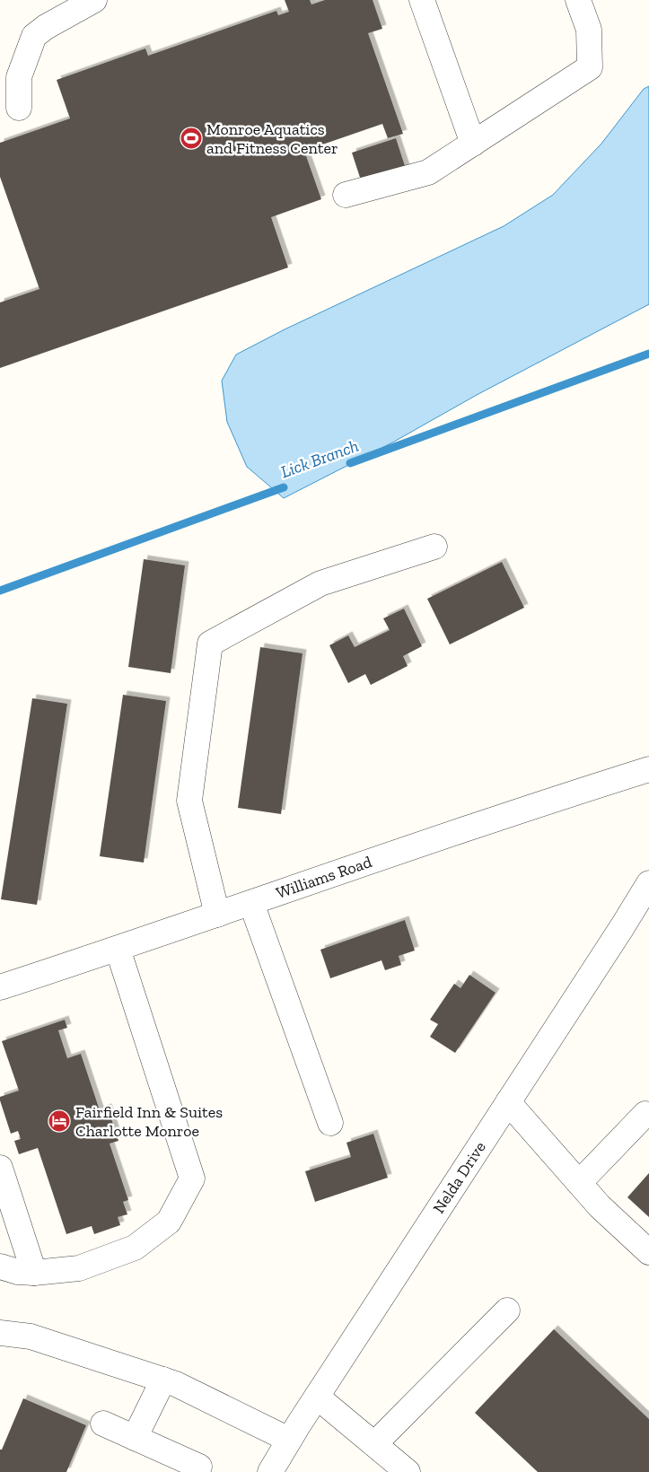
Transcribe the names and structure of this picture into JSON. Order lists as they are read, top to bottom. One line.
{"streets":{"street":["Williams Road","Nelda Drive"]},"water":["Lick Branch"],"places":{"sports":["Monroe Aquatics and Fitness Center"],"hotel":["Fairfield Inn & Suites Charlotte Monroe"]}}
